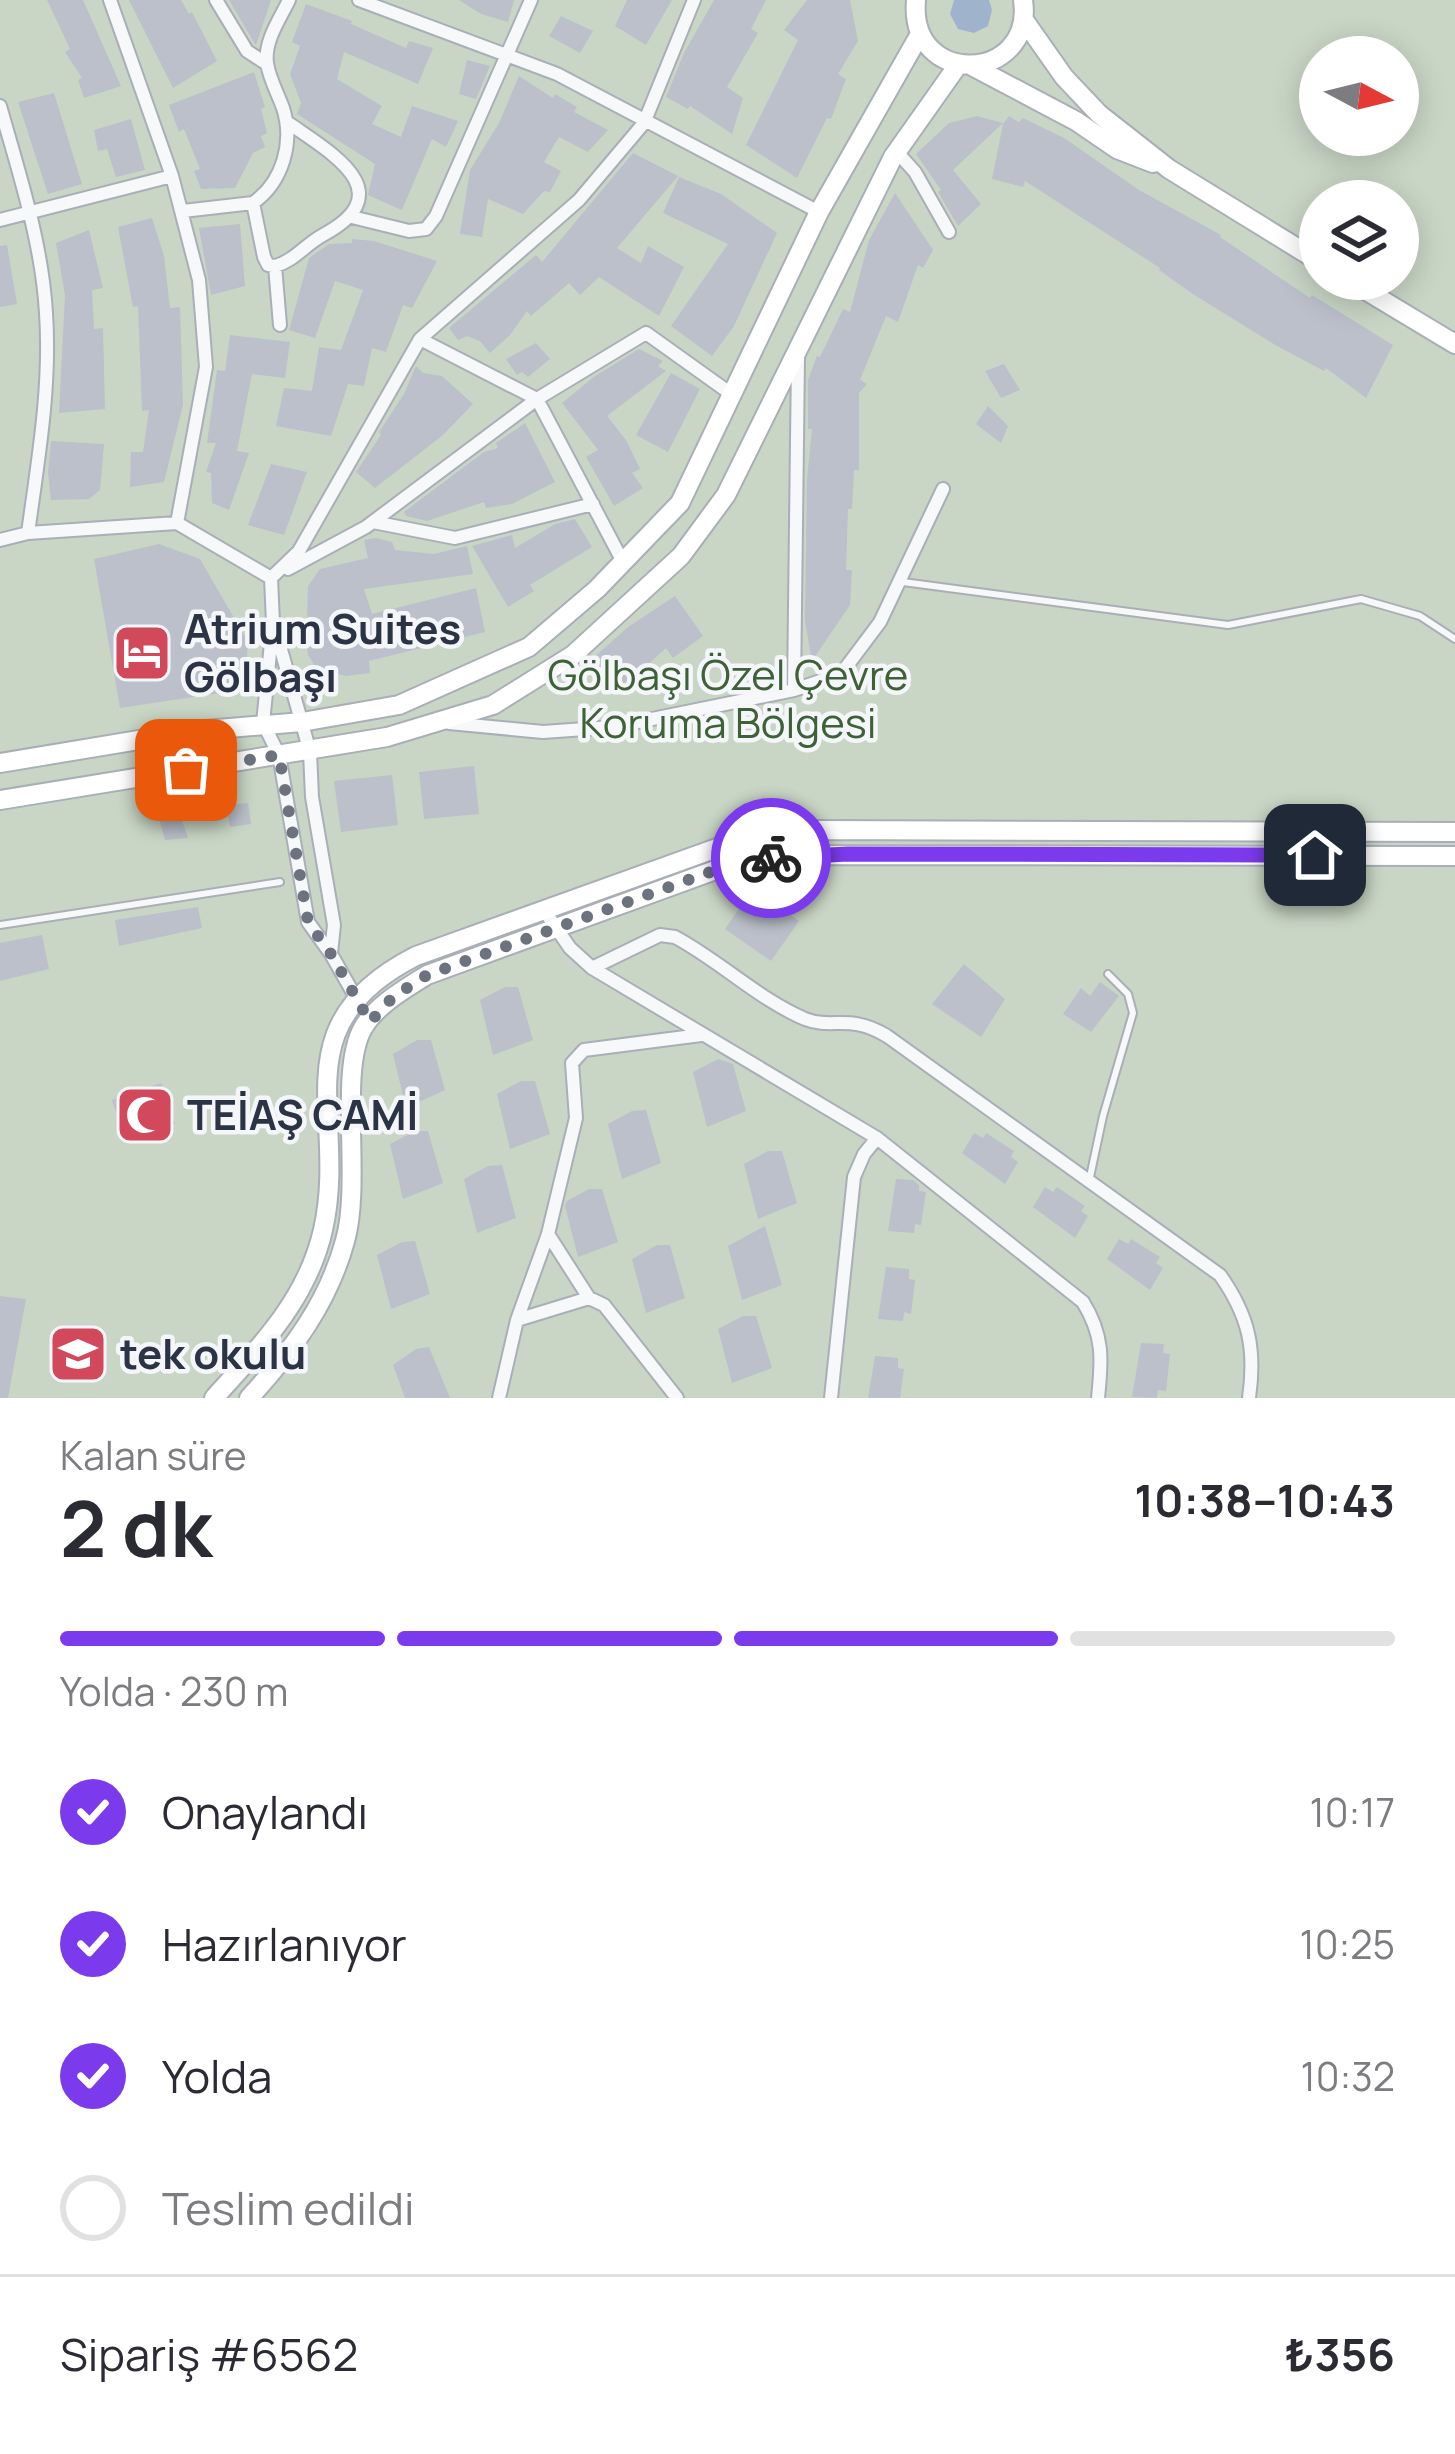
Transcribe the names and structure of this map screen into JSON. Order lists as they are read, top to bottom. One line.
{"parks":["Gölbaşı Özel Çevre Koruma Bölgesi"],"places":{"hotel":["Atrium Suites Gölbaşı"],"mosque":["TEİAŞ CAMİ"],"school or university":["tek okulu"]},"north":"right","page":{"heading":["2 dk","Kalan süre","10:38–10:43"],"panel":["Sipariş #6562","₺356"],"bar":"Yolda · 230 m","list":[["Onaylandı","10:17"],["Hazırlanıyor","10:25"],["Yolda","10:32"],"Teslim edildi"]}}
